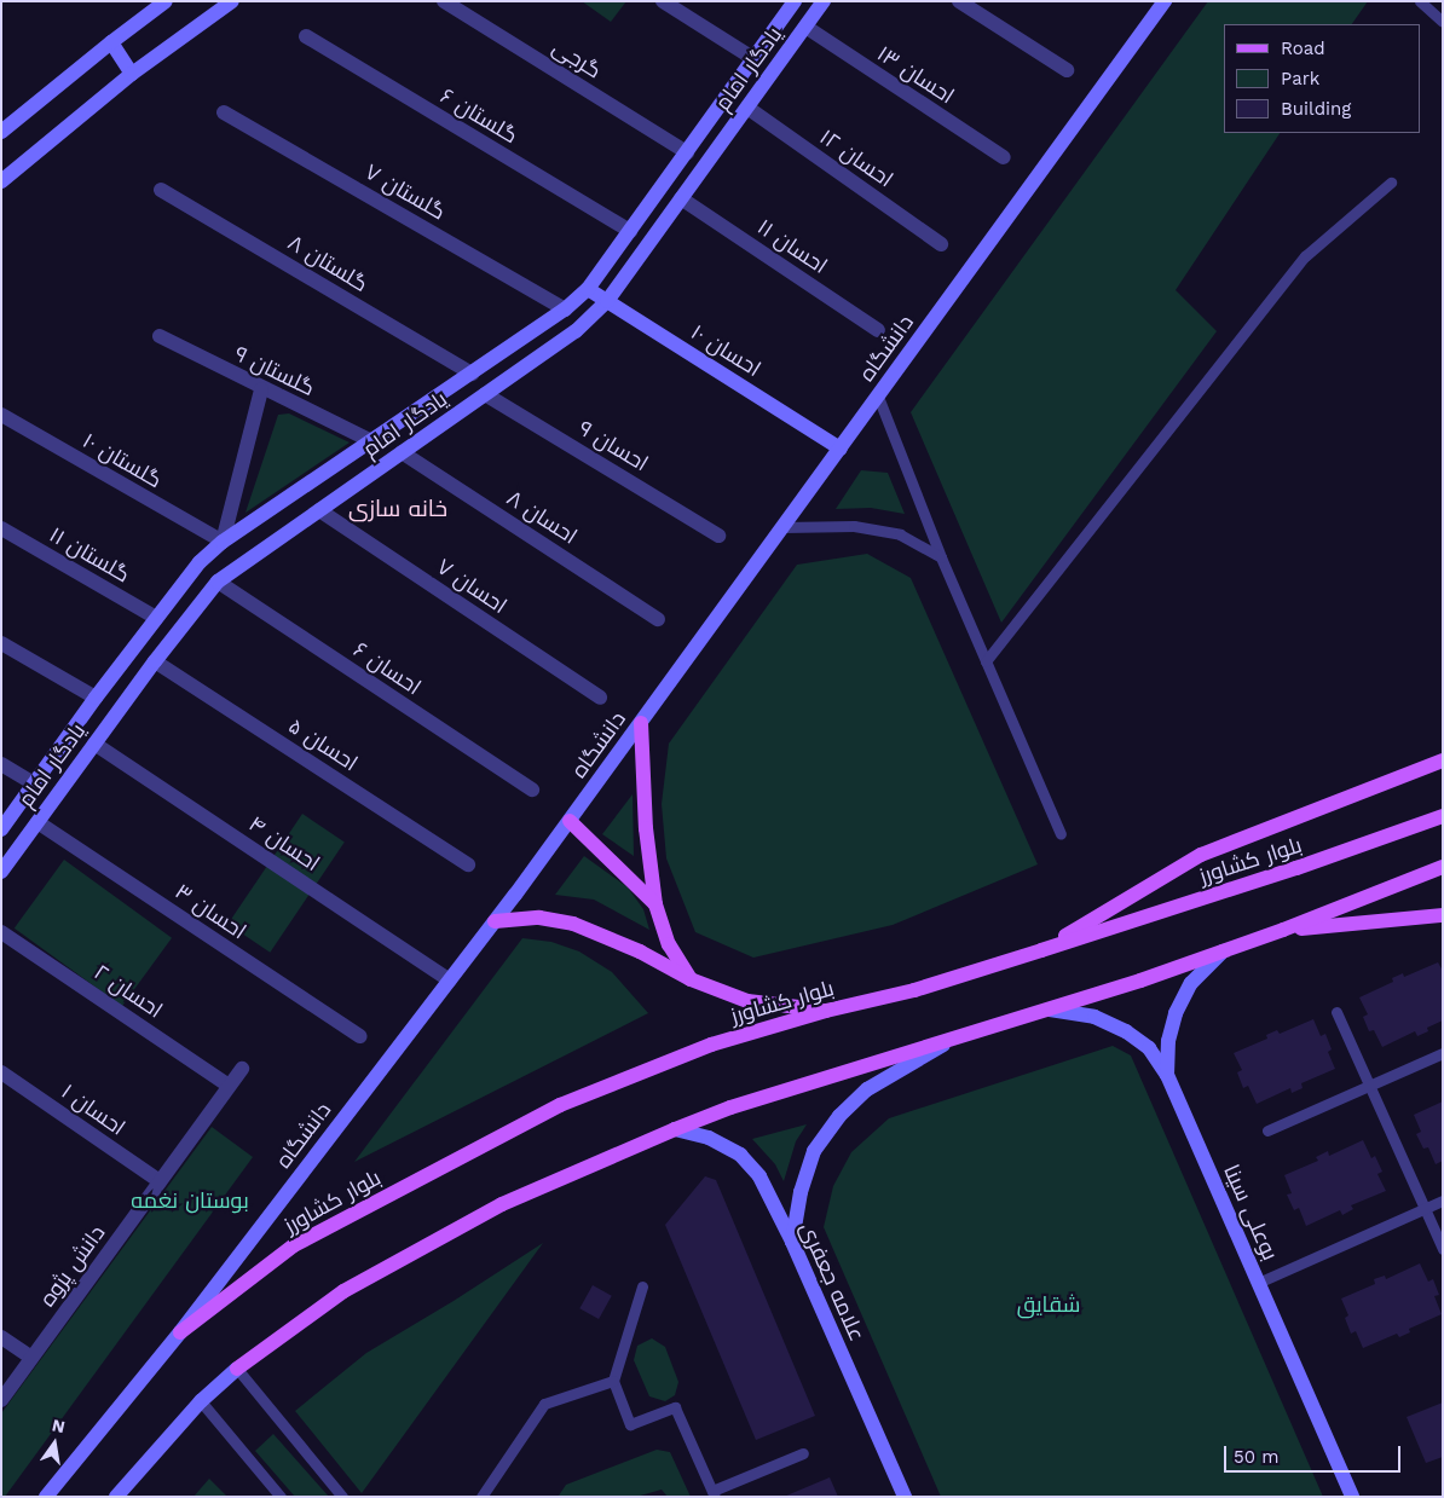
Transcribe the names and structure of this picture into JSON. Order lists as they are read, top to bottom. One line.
{"streets":{"main road":["بلوار کشاورز"],"street":["گرجی","یادگار امام","احسان ۱۳","گلستان ۶","احسان ۱۲","گلستان ۷","احسان ۱۱","گلستان ۸","دانشگاه","احسان ۱۰","گلستان ۹","احسان ۹","گلستان ۱۰","احسان ۸","گلستان ۱۱","احسان ۷","احسان ۶","احسان ۵","احسان ۴","احسان ۳","احسان ۲","احسان ۱","بوعلی سینا","دانش پژوه","علامه جعفری"]},"crossings":[["گرجی","یادگار امام"],["یادگار امام","احسان ۱۳"],["یادگار امام","گلستان ۶"],["یادگار امام","احسان ۱۲"],["یادگار امام","گلستان ۷"],["یادگار امام","احسان ۱۱"],["یادگار امام","گلستان ۸"],["یادگار امام","احسان ۱۰"],["یادگار امام","گلستان ۹"],["یادگار امام","احسان ۹"],["یادگار امام","گلستان ۱۰"],["یادگار امام","احسان ۸"],["یادگار امام","گلستان ۱۱"],["یادگار امام","احسان ۷"],["یادگار امام","احسان ۶"],["یادگار امام","احسان ۵"],["یادگار امام","احسان ۴"],["یادگار امام","احسان ۳"],["دانشگاه","احسان ۱۰"],["دانشگاه","احسان ۴"],["دانشگاه","بلوار کشاورز"],["احسان ۲","دانش پژوه"],["احسان ۱","دانش پژوه"]],"districts":["خانه سازی"],"parks":["بوستان نغمه","شقایق"],"legend":["Road","Park","Building"],"scale_bar":"50 m","north":"top"}
